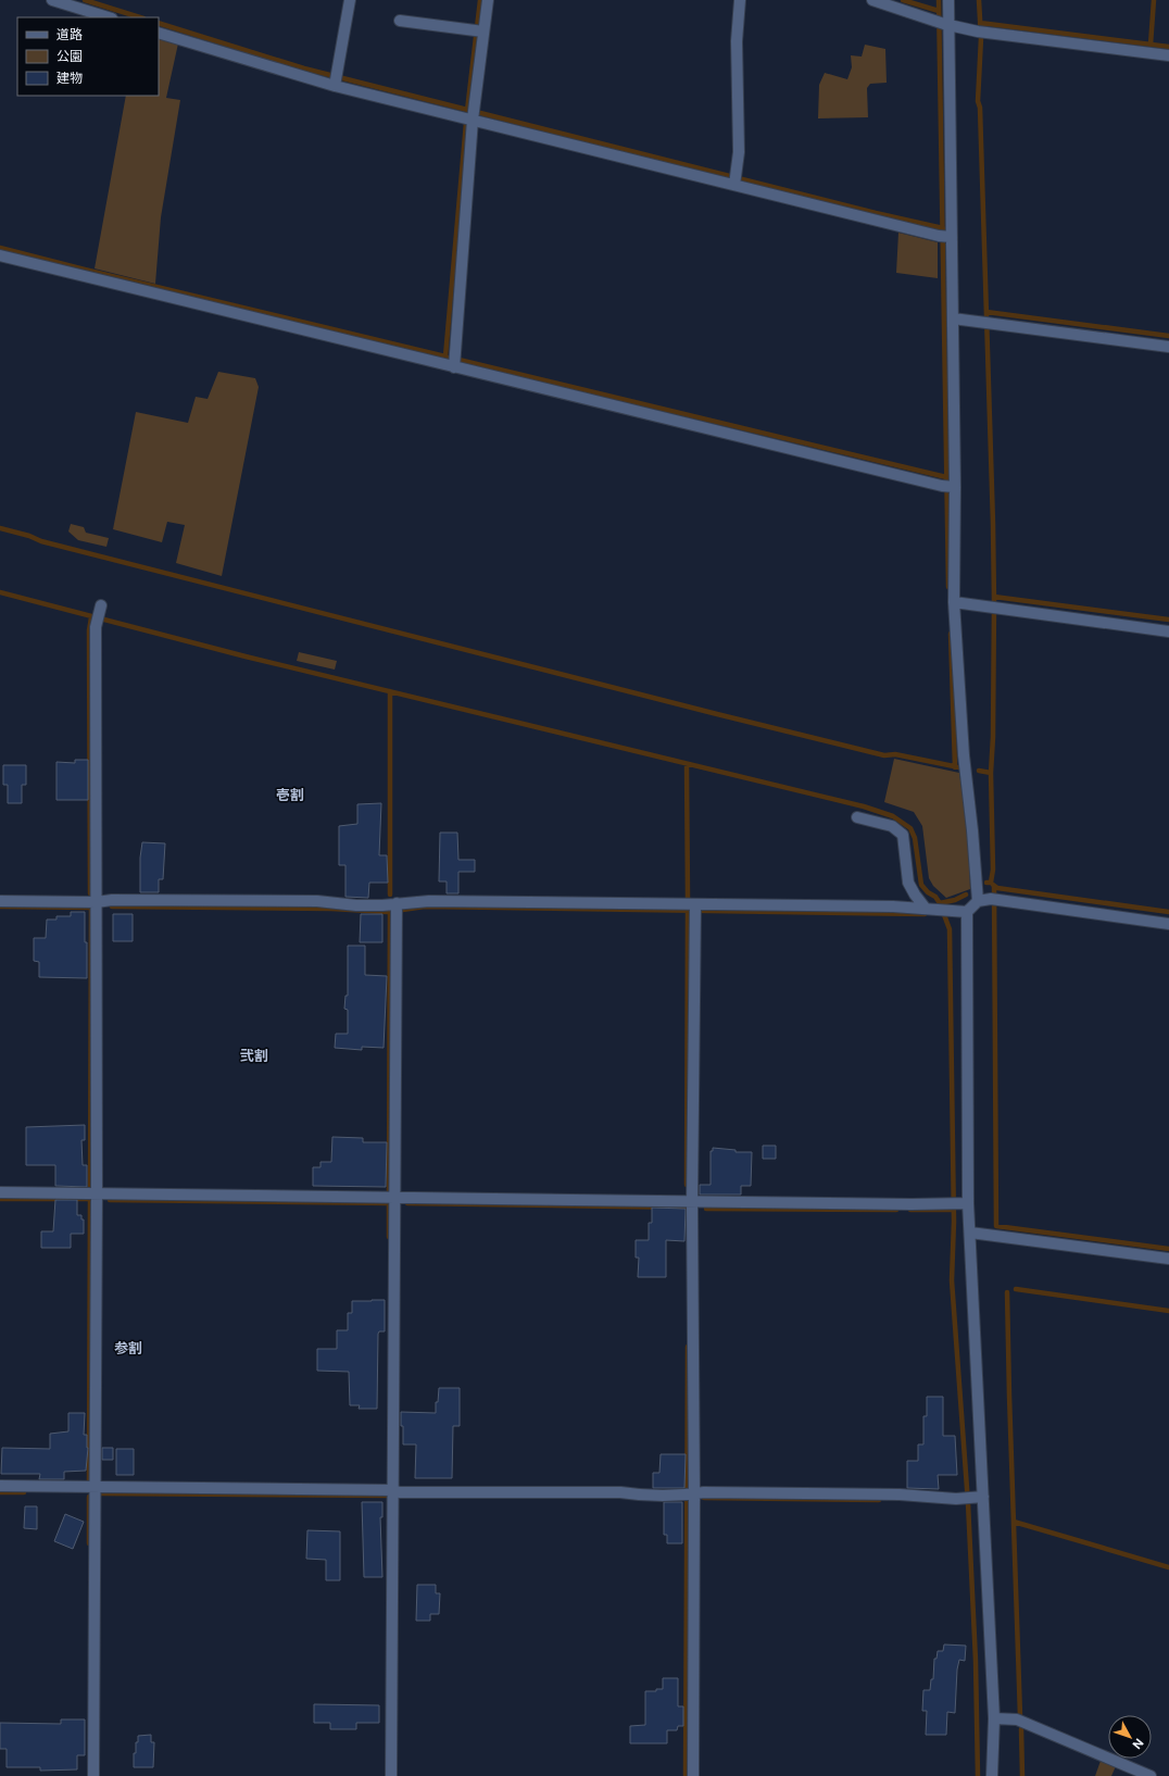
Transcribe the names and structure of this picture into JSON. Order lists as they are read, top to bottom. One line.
{"districts":["壱割","弐割","参割"],"legend":["道路","公園","建物"],"north":"bottom right"}
